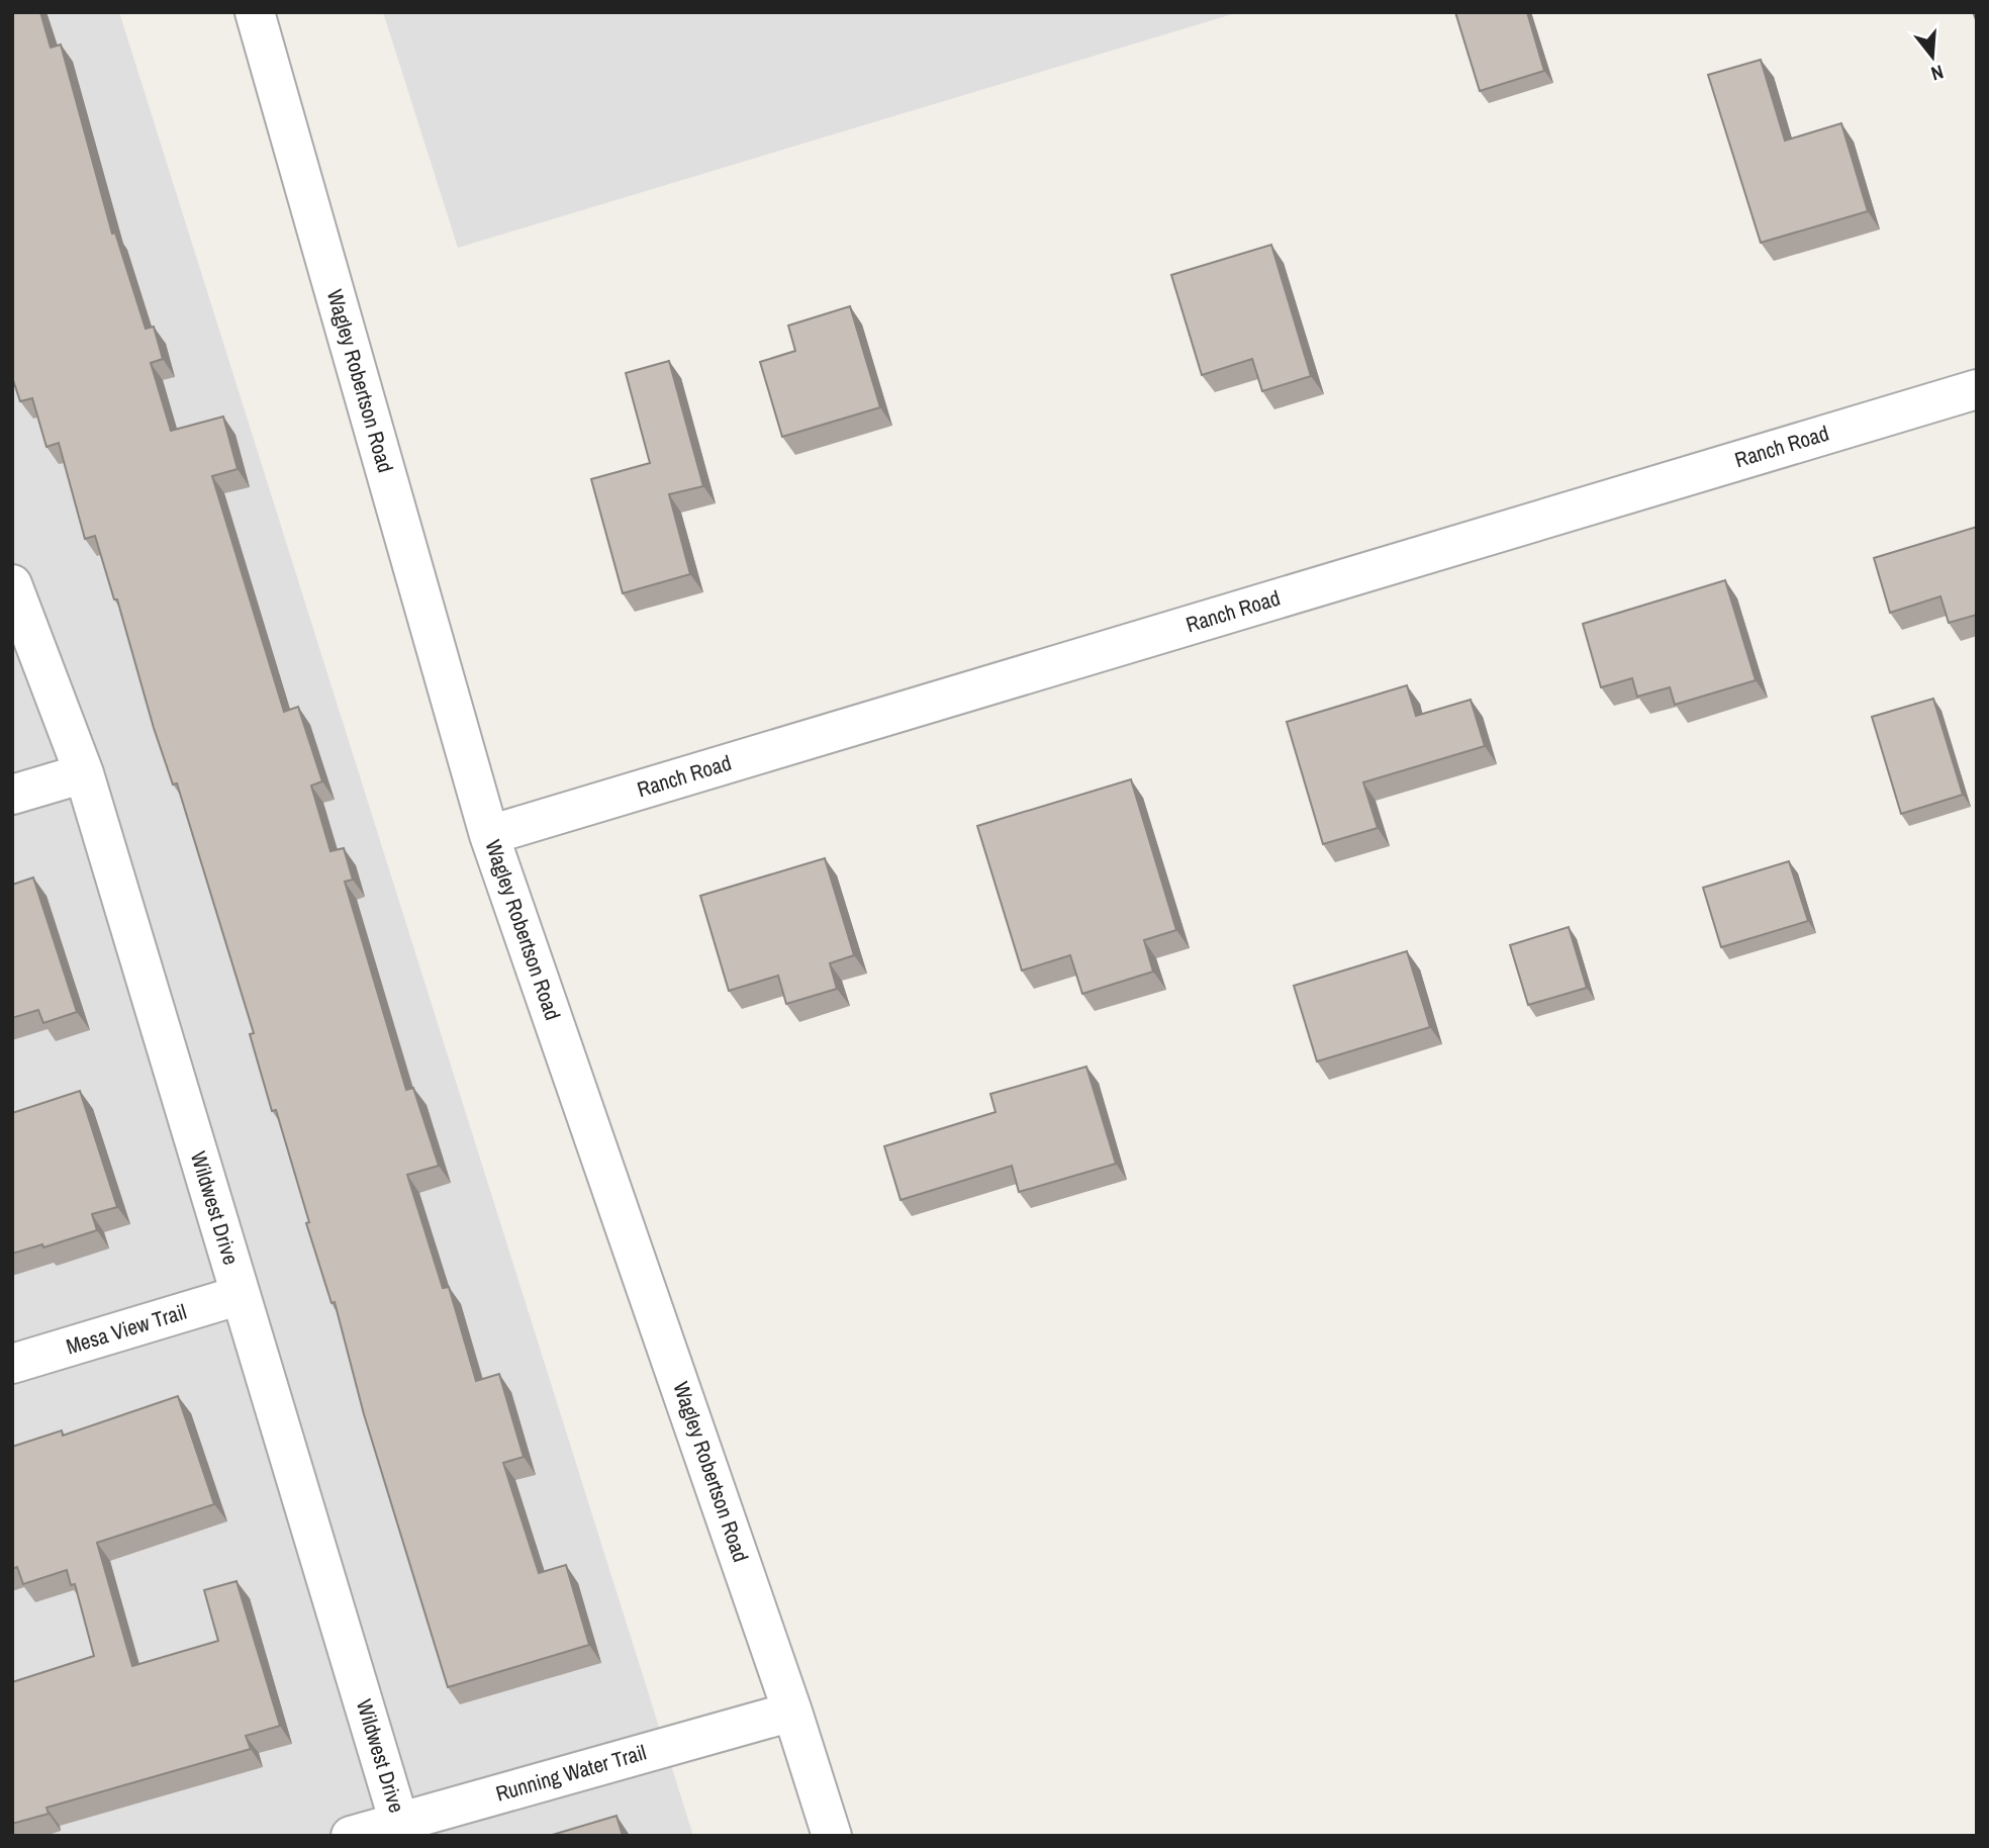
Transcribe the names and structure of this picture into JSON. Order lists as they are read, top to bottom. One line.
{"streets":{"street":["Wagley Robertson Road","Ranch Road","Wildwest Drive","Mesa View Trail","Running Water Trail"]},"crossings":[["Wagley Robertson Road","Ranch Road"],["Wagley Robertson Road","Running Water Trail"],["Wildwest Drive","Mesa View Trail"],["Wildwest Drive","Running Water Trail"]],"north":"bottom"}
